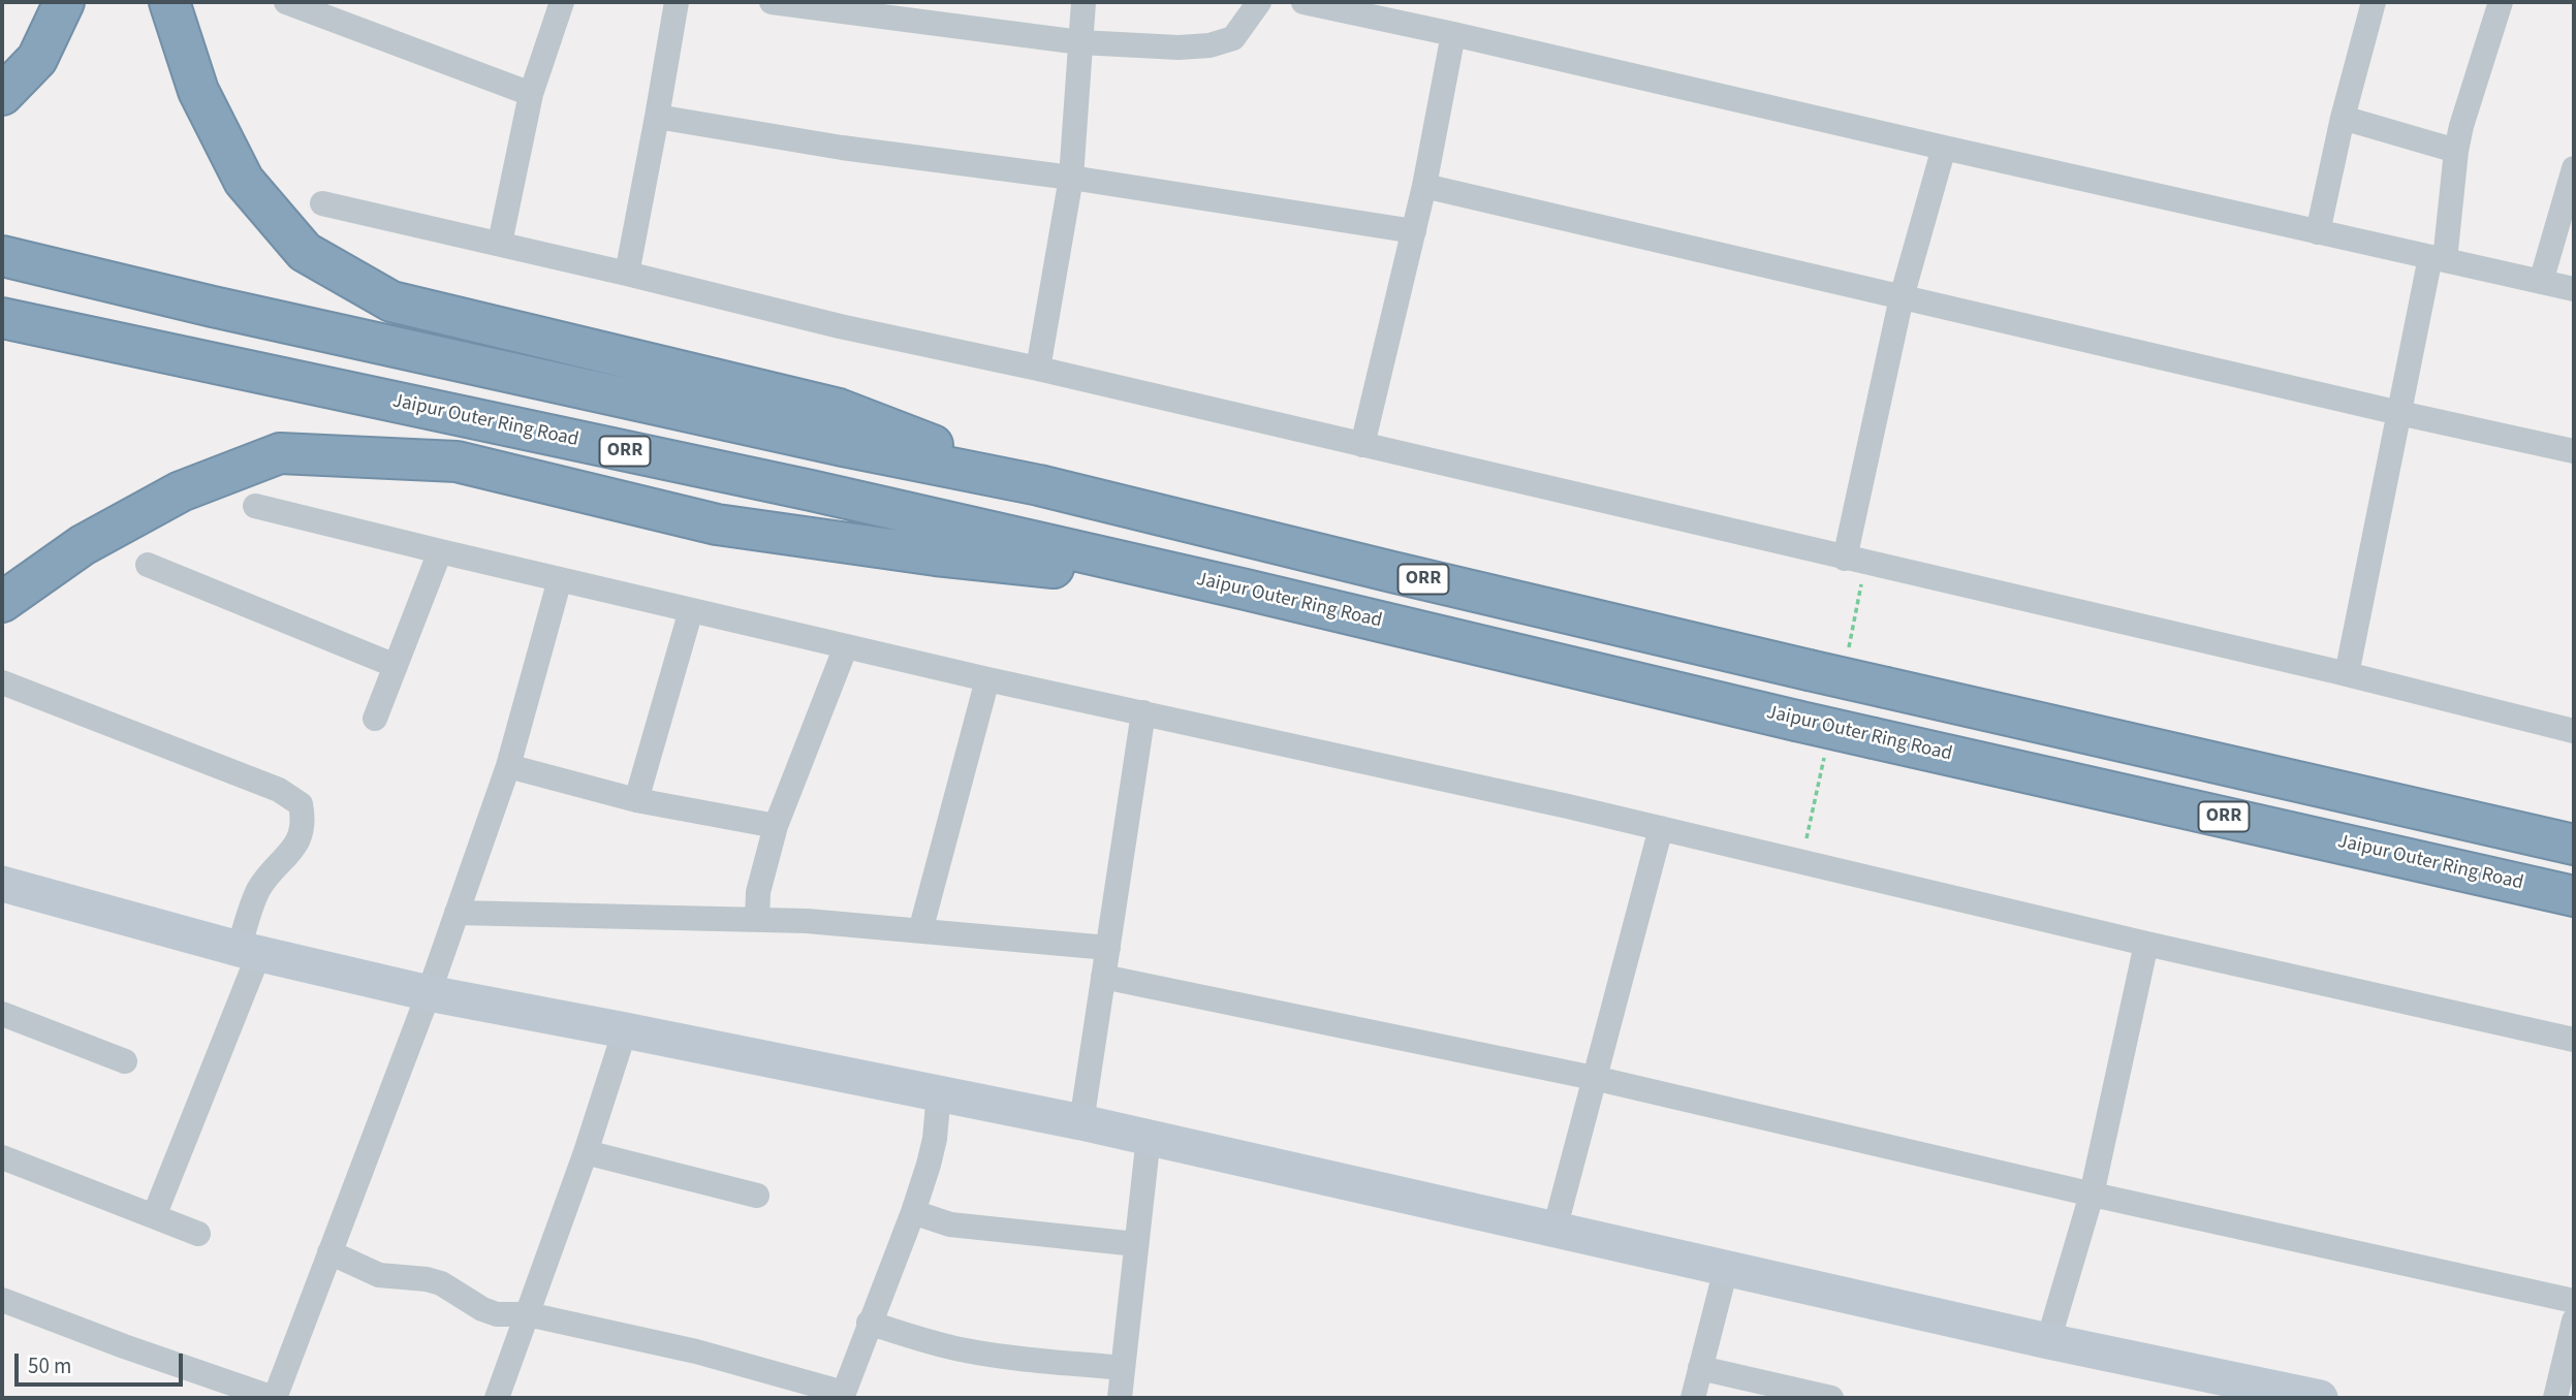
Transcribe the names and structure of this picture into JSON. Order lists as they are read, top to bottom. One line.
{"streets":{"highway":["Jaipur Outer Ring Road","ORR"]},"scale_bar":"50 m"}
